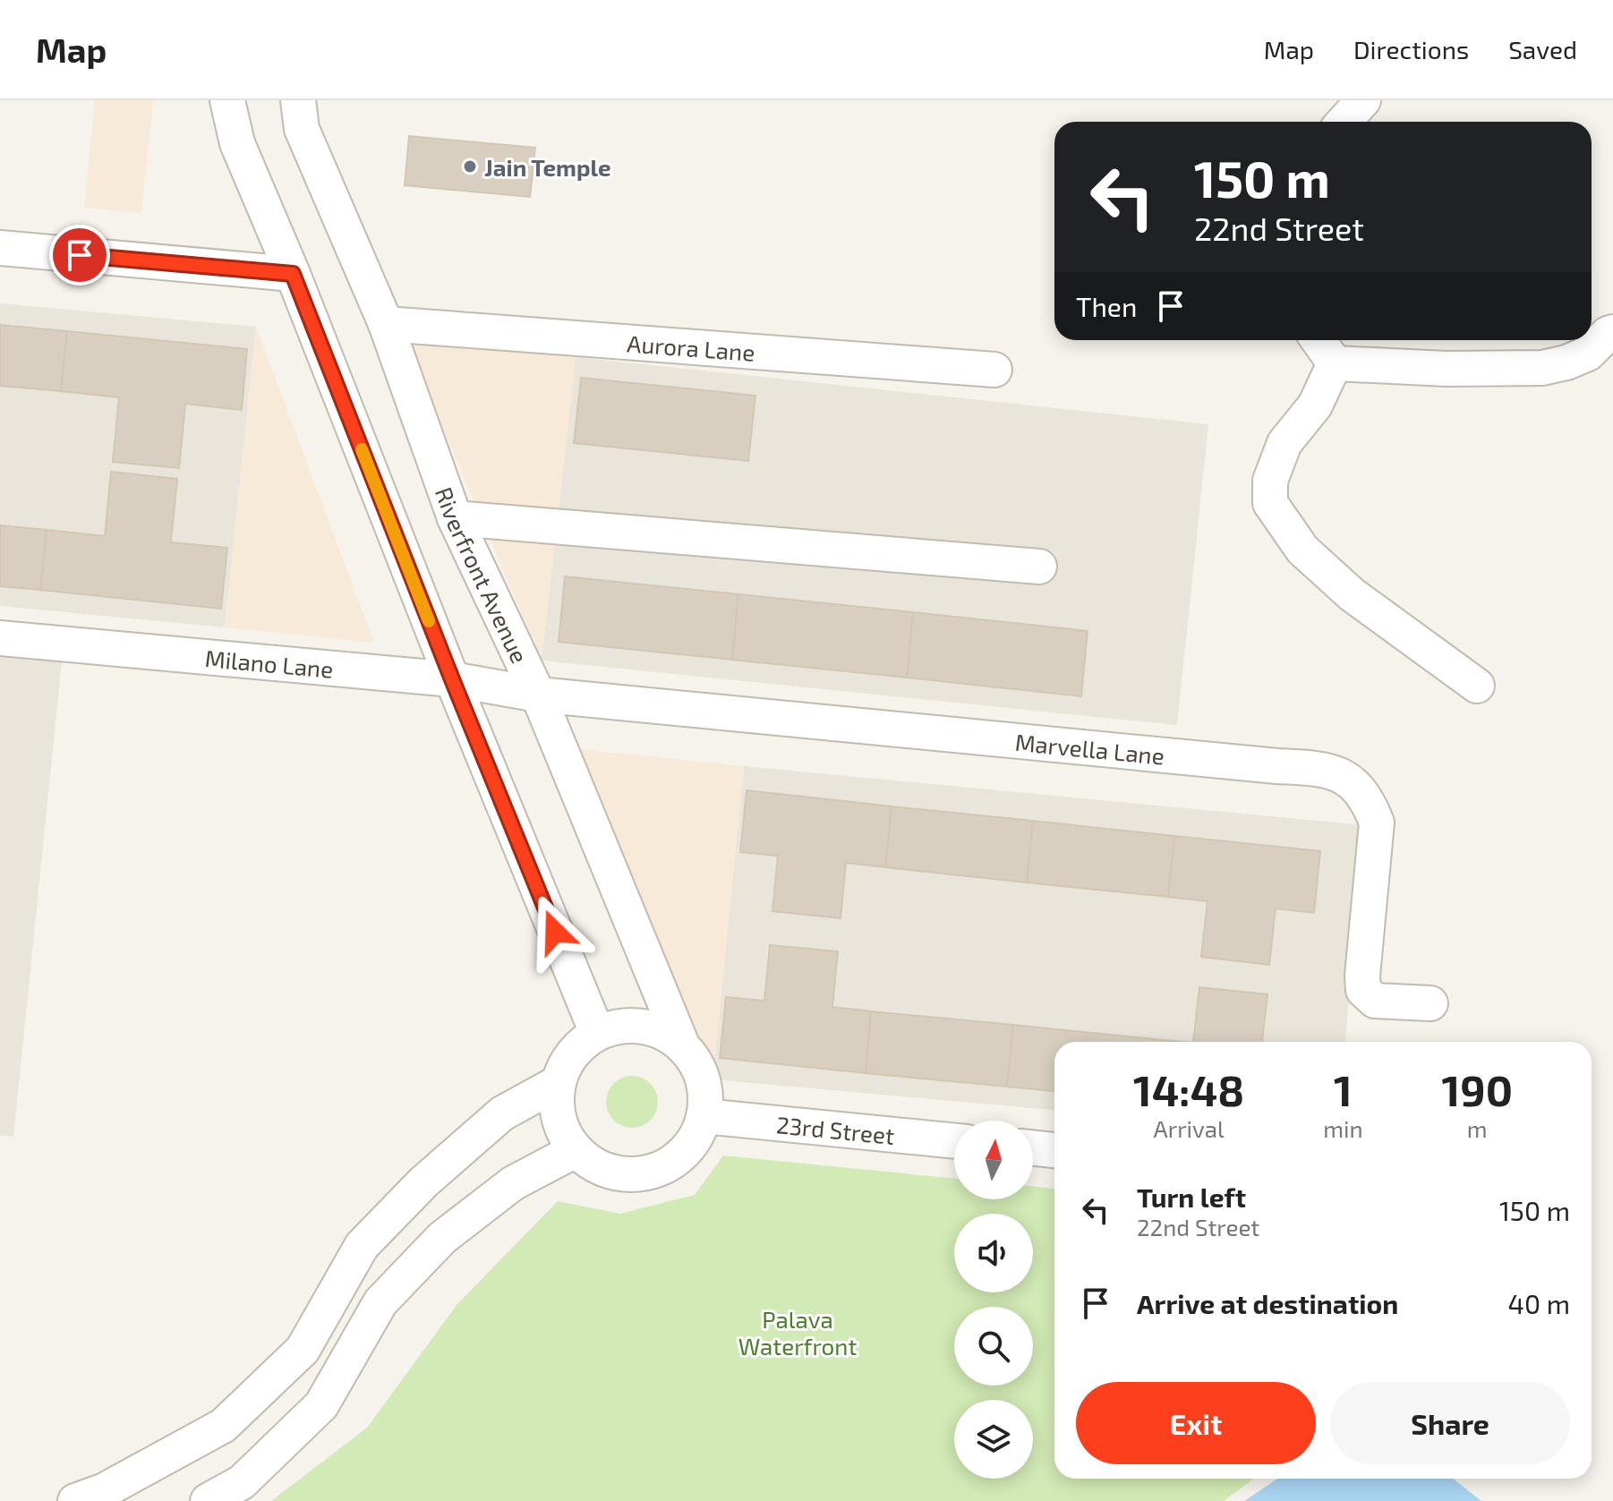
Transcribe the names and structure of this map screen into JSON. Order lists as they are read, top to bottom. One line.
{"streets":{"street":["Aurora Lane","Riverfront Avenue","Milano Lane","Marvella Lane","23rd Street"]},"crossings":[["Aurora Lane","Riverfront Avenue"],["Riverfront Avenue","Milano Lane"],["Riverfront Avenue","Marvella Lane"],["Riverfront Avenue","23rd Street"],["Milano Lane","Marvella Lane"]],"parks":["Palava Waterfront"],"places":["Jain Temple"],"north":"top","page":{"header":"Map","nav":["Map","Directions","Saved"],"turn":["150 m","22nd Street"],"then":"Then","eta":["14:48","Arrival","1","min","190","m"],"list":[{"name":"Turn left","note":"22nd Street","value":"150 m"},{"name":"Arrive at destination","value":"40 m"}],"buttons":["Exit","Share"]}}
